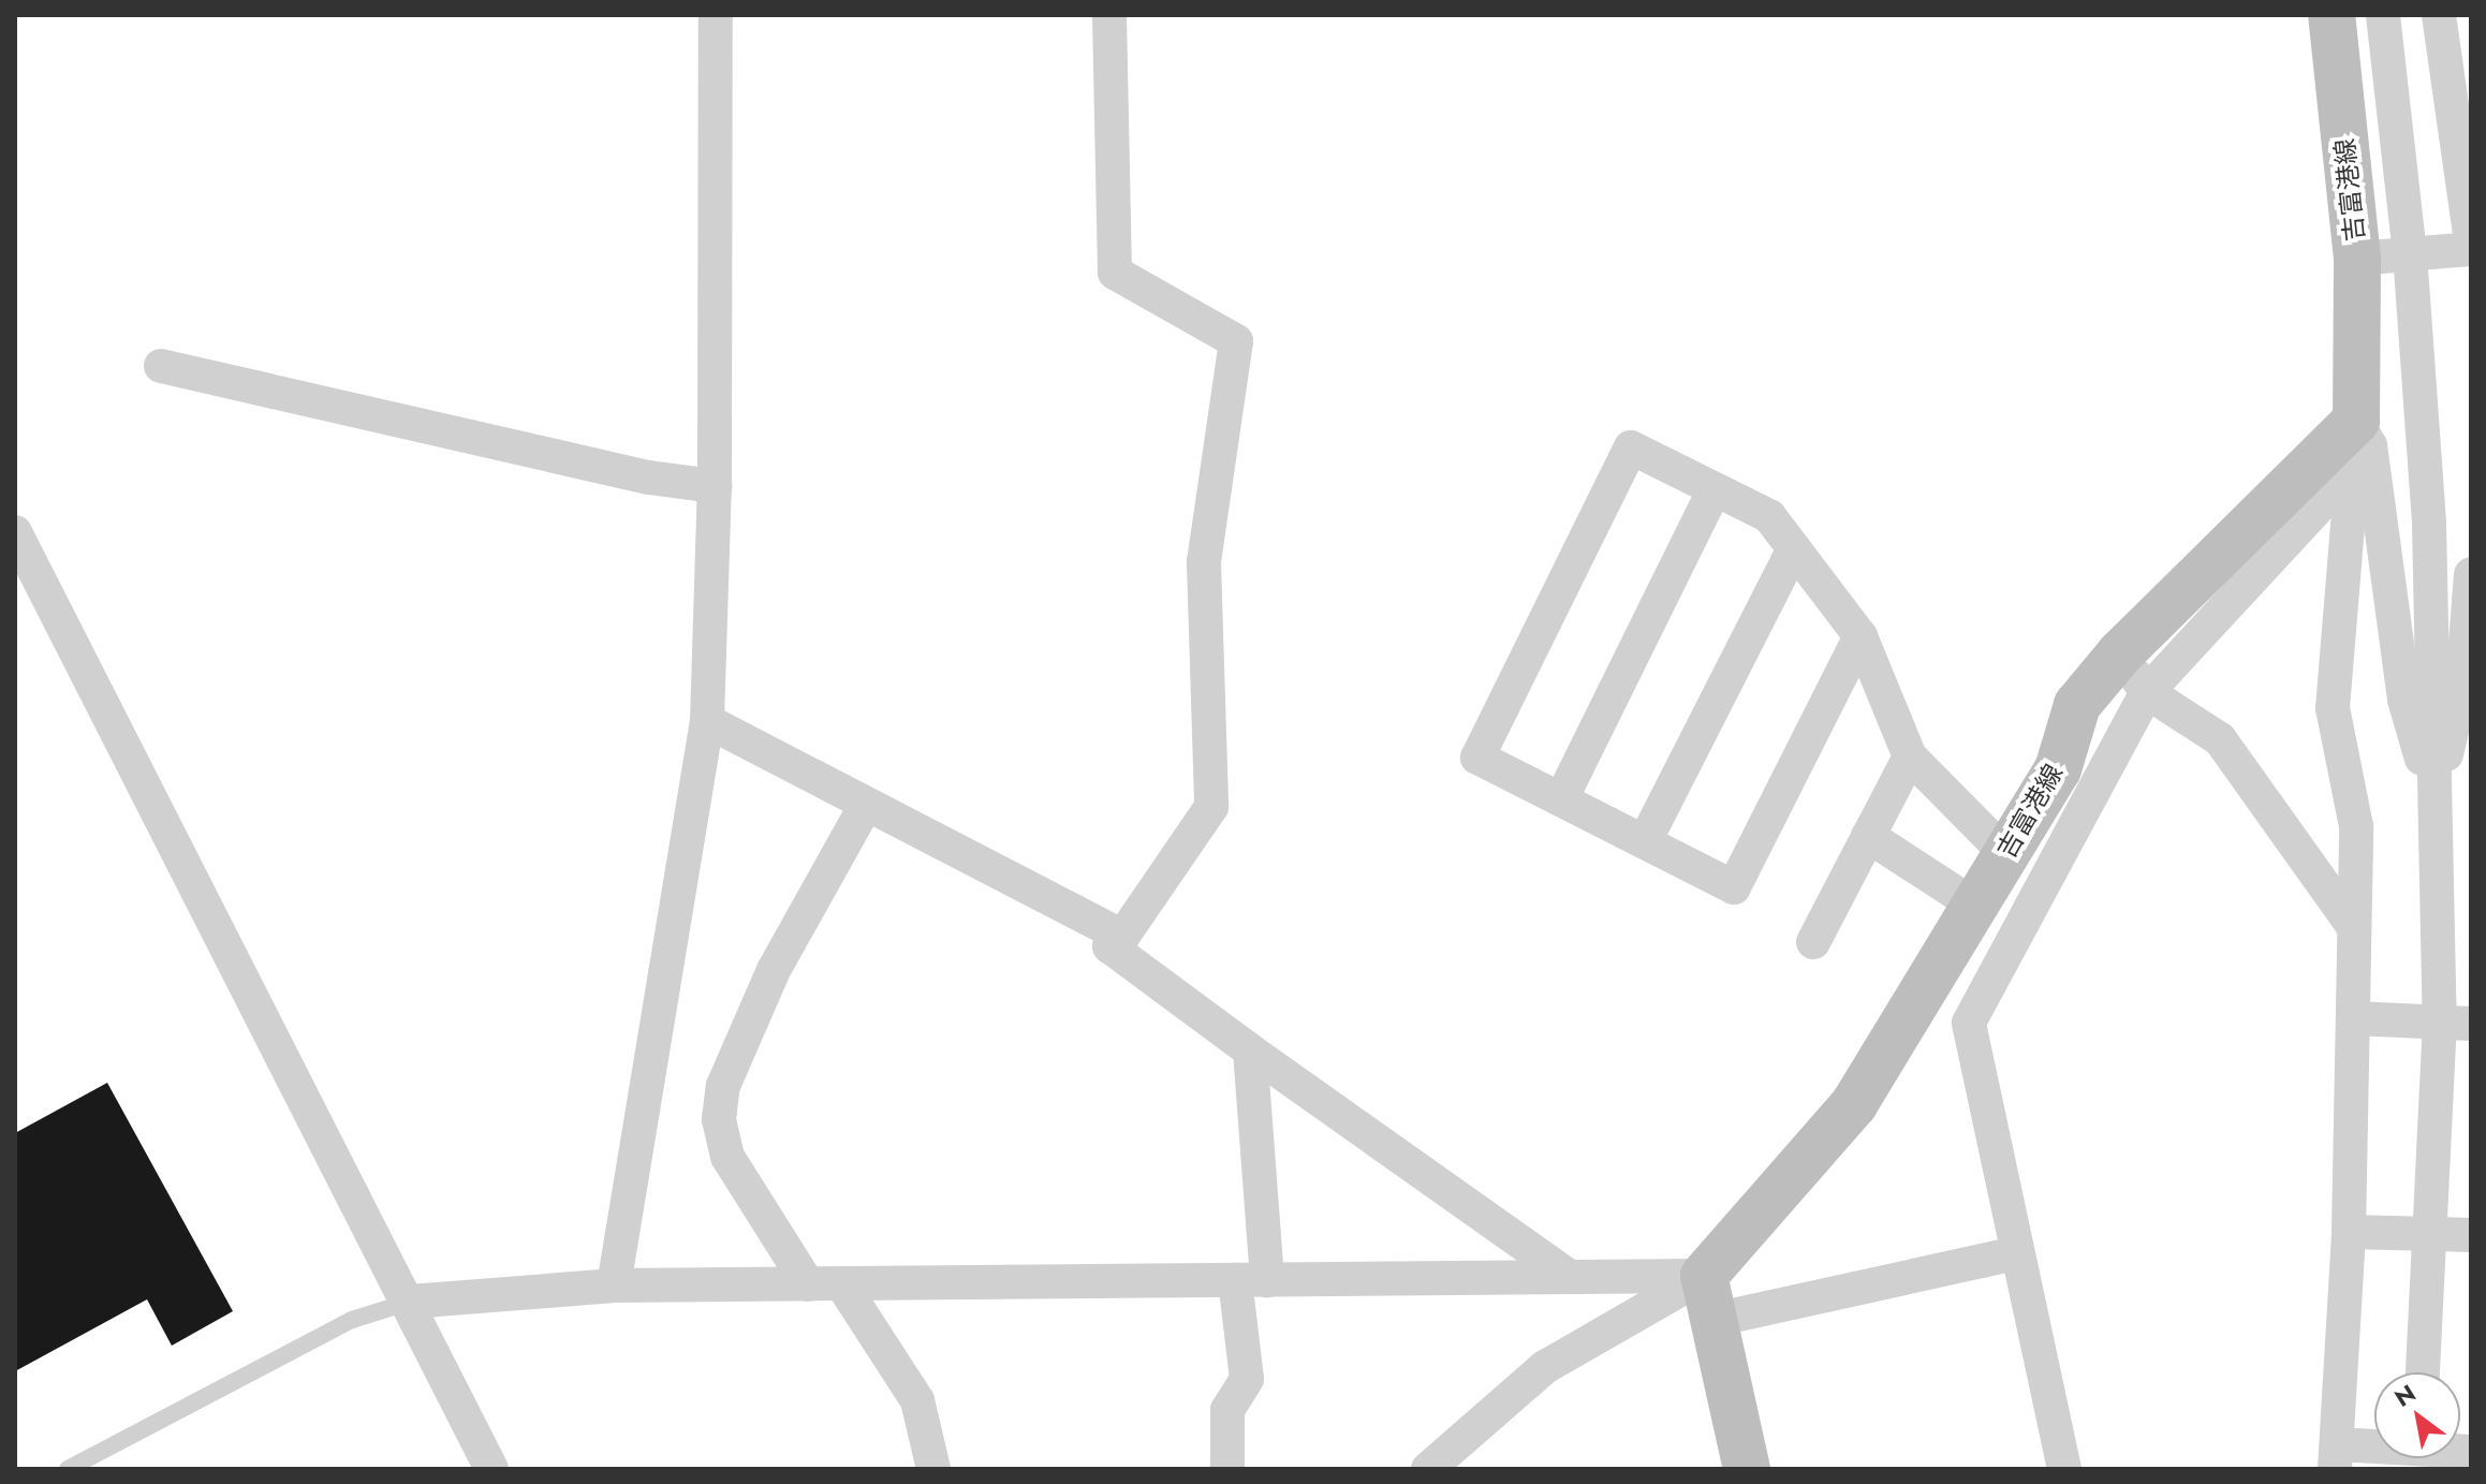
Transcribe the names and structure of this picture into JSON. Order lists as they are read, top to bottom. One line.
{"streets":{"main road":["吉富港線"]},"north":"top left"}
